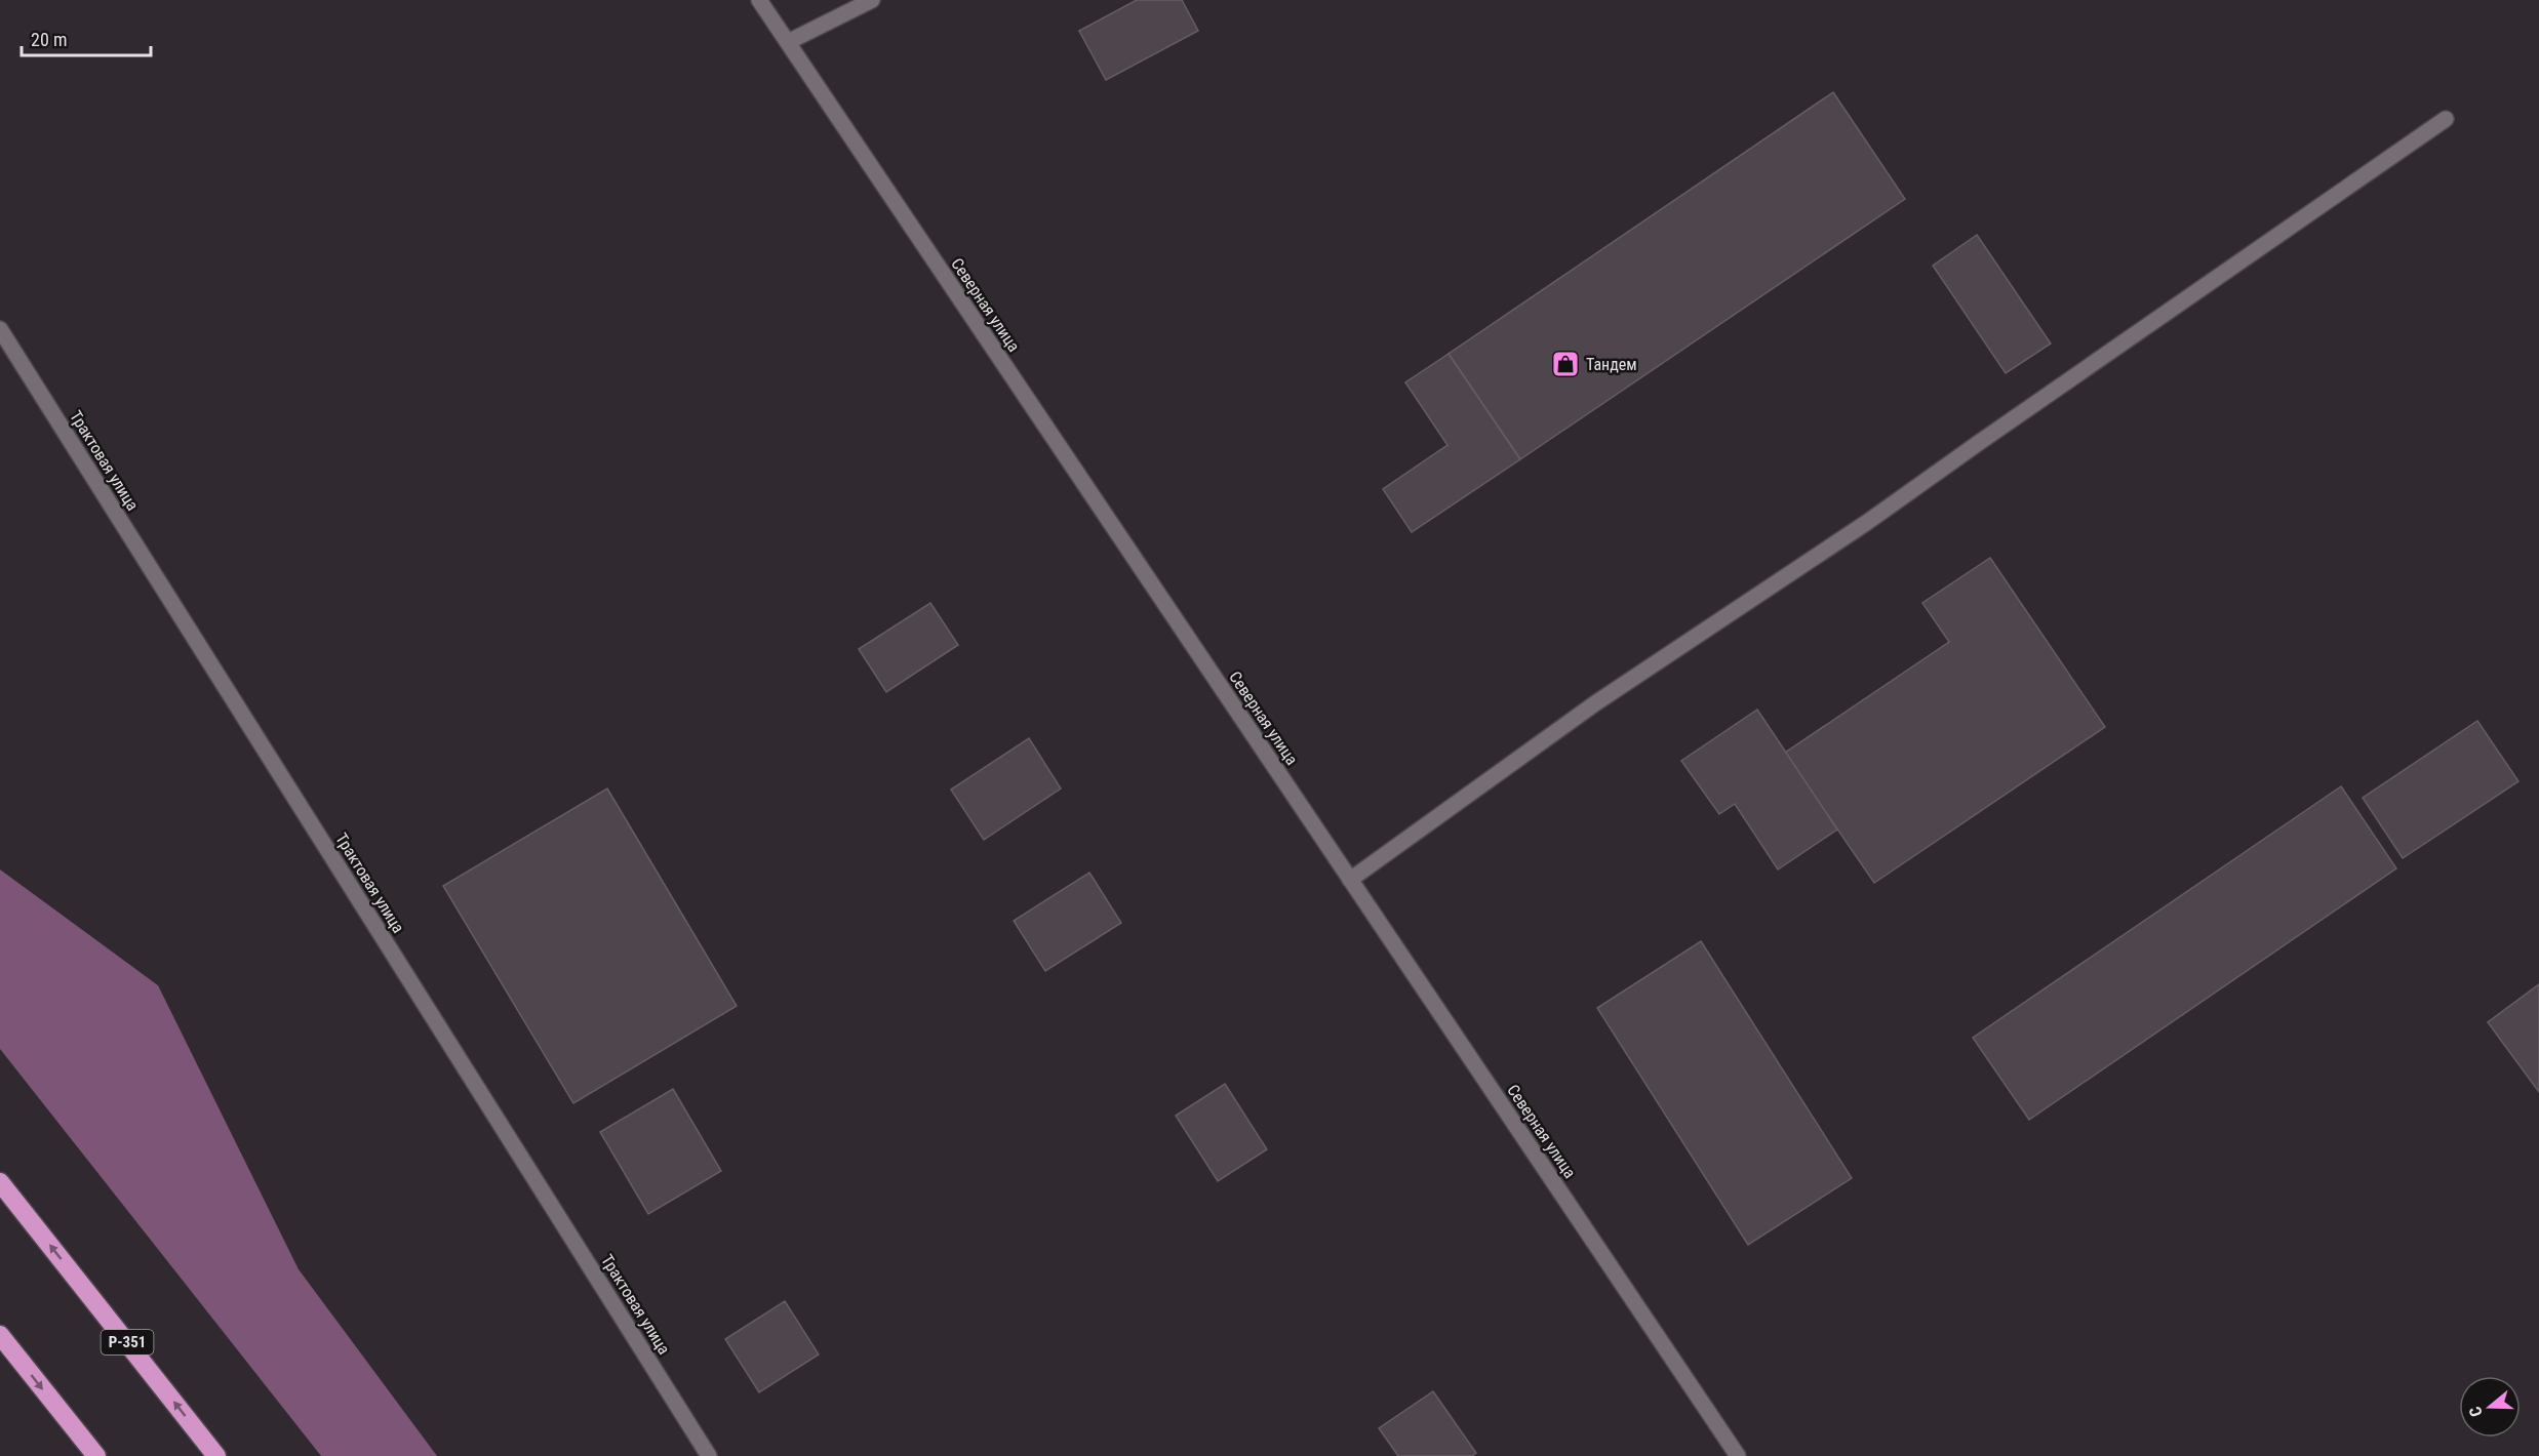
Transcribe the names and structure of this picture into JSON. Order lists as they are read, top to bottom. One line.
{"streets":{"highway":["Р-351"],"street":["Северная улица","Трактовая улица"]},"places":{"shop":["Тандем"]},"scale_bar":"20 m","north":"left"}
